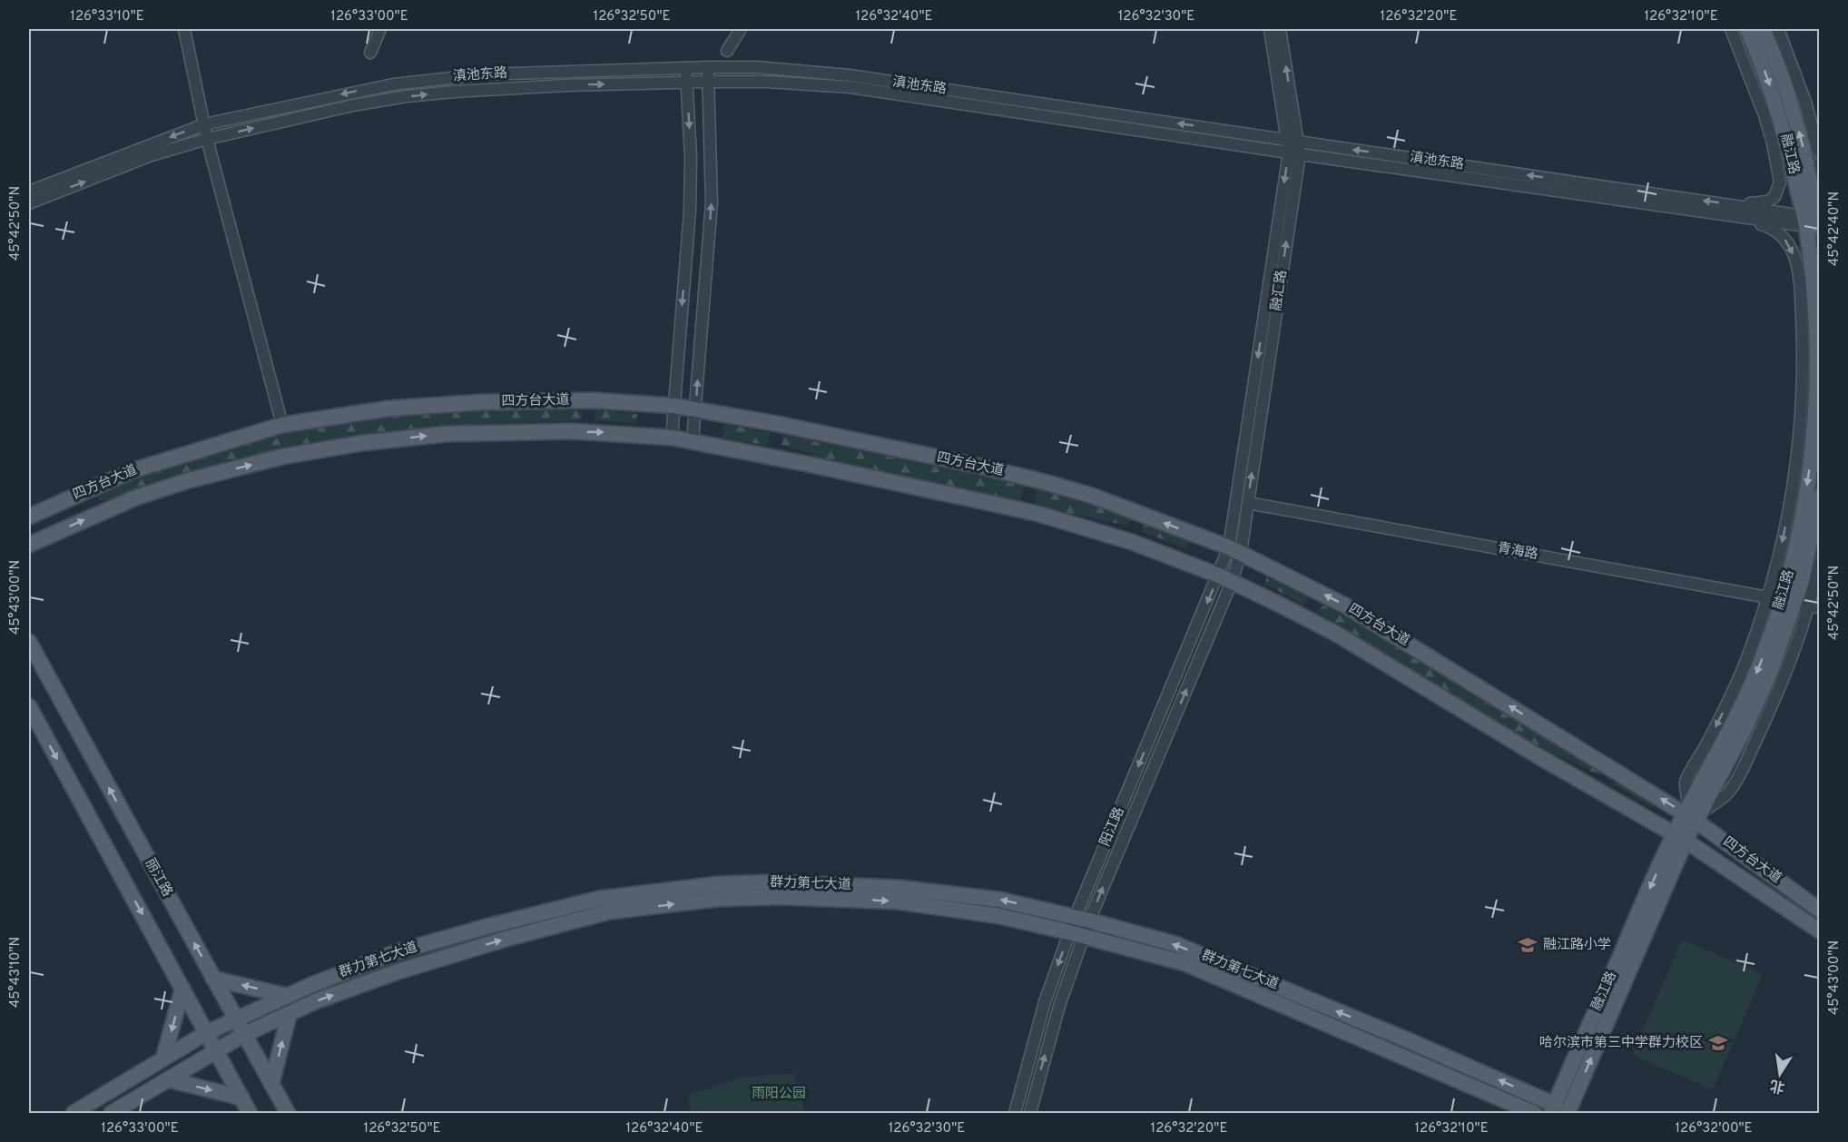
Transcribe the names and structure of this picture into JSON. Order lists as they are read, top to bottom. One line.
{"streets":{"main road":["融江路","四方台大道","丽江路","群力第七大道"],"street":["滇池东路","融汇路","青海路","阳江路"]},"crossings":[["滇池东路","融江路"],["滇池东路","融汇路"],["融江路","四方台大道"],["融江路","青海路"],["融江路","群力第七大道"],["融汇路","四方台大道"],["融汇路","青海路"],["融汇路","阳江路"],["四方台大道","阳江路"],["阳江路","群力第七大道"],["丽江路","群力第七大道"]],"parks":["雨阳公园"],"places":{"school or university":["融江路小学","哈尔滨市第三中学群力校区"]},"north":"bottom","coordinates":["126°33'10\"E","126°33'00\"E","126°32'50\"E","126°32'40\"E","126°32'30\"E","126°32'20\"E","126°32'10\"E","45°42'50\"N","45°42'40\"N","45°43'00\"N","45°43'10\"N","126°32'00\"E"]}
